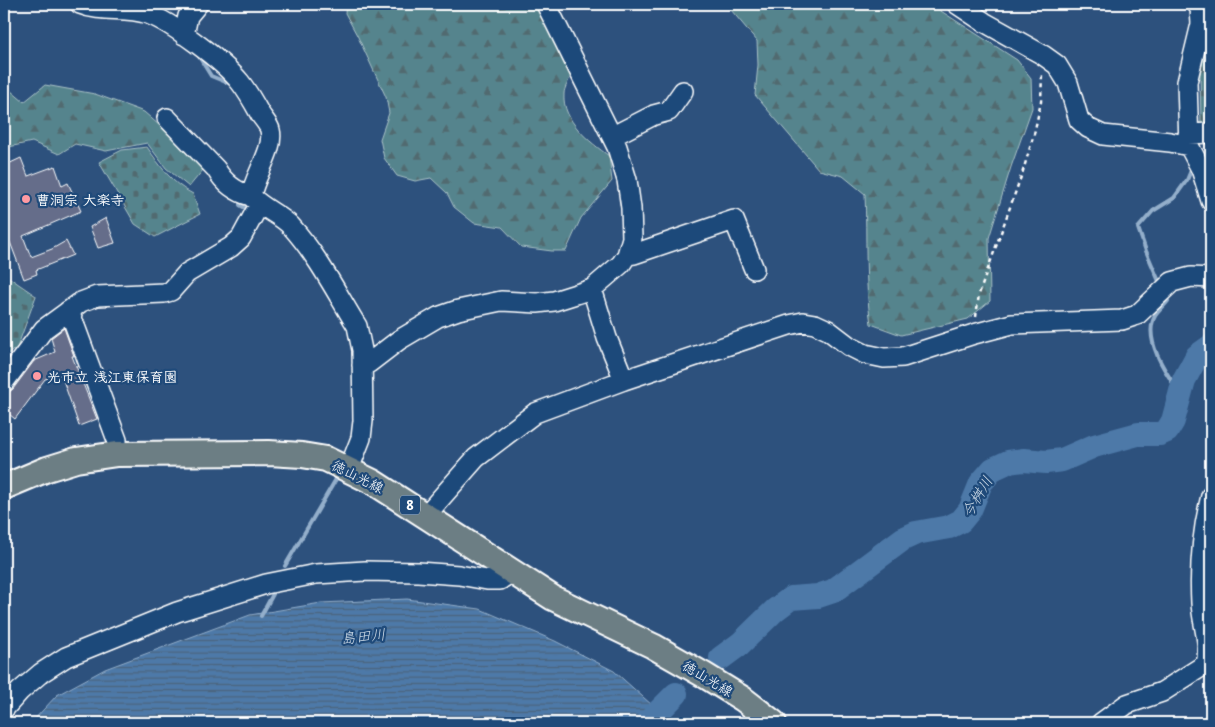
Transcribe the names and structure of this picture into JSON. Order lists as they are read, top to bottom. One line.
{"streets":{"main road":["徳山光線","8"]},"water":["今桝川","島田川"],"places":["曹洞宗 大楽寺","光市立 浅江東保育園"]}
